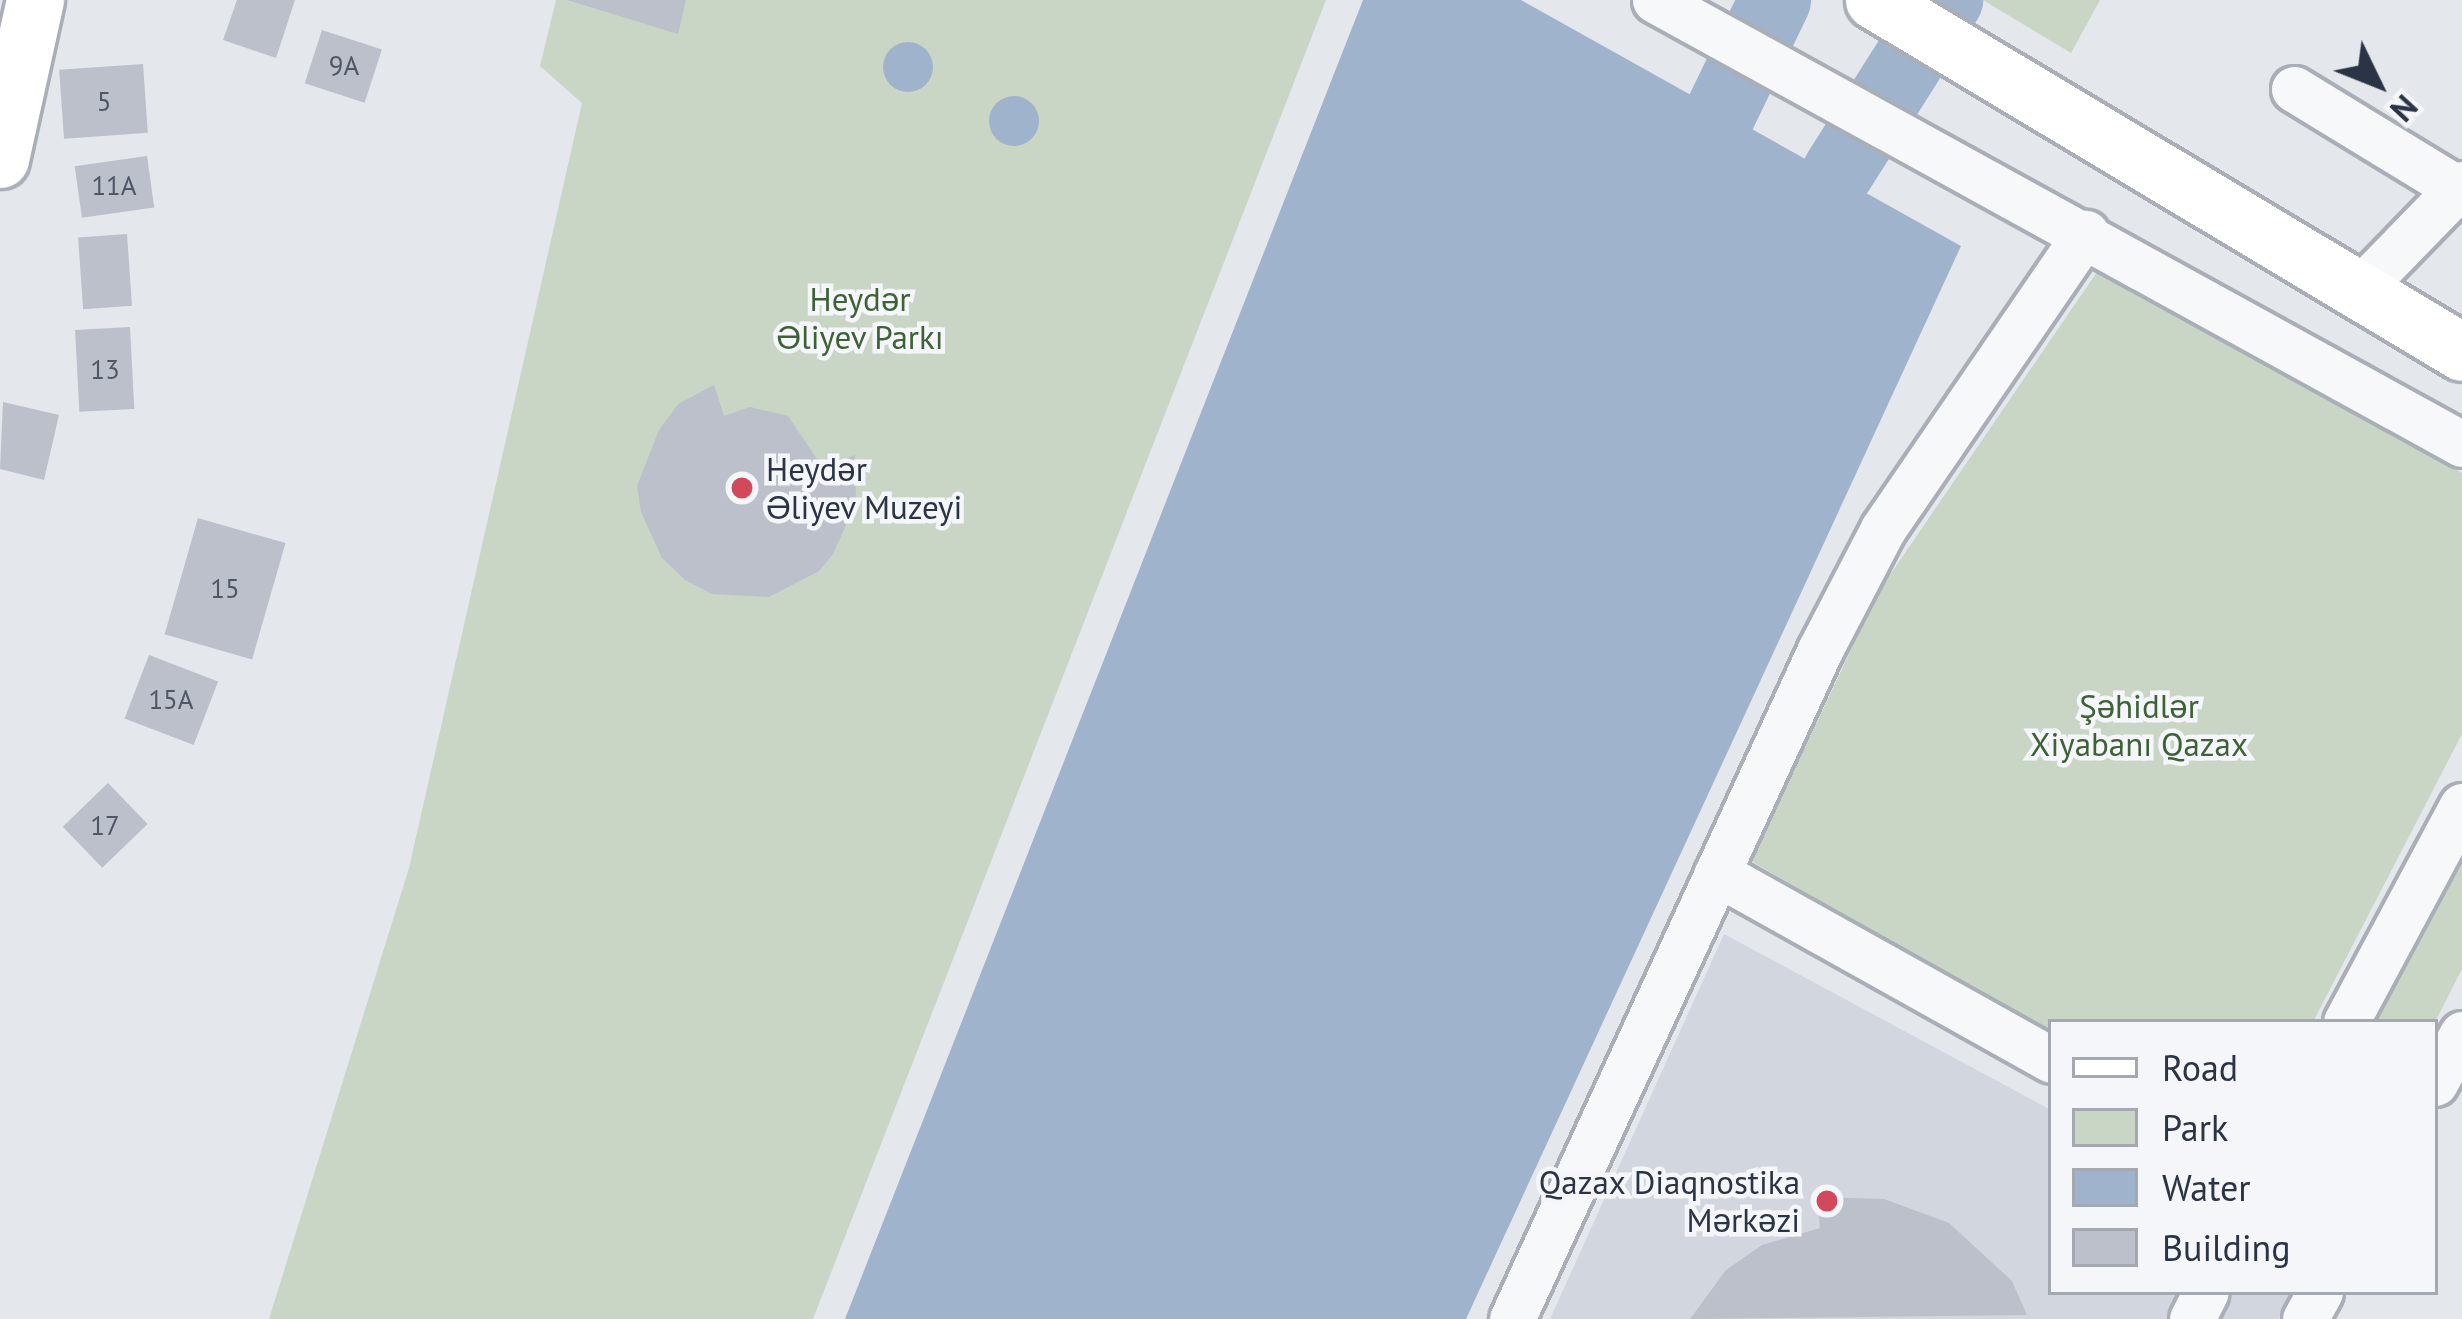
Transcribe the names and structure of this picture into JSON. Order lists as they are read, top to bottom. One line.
{"parks":["Heydər Əliyev Parkı","Şəhidlər Xiyabanı Qazax"],"places":["Heydər Əliyev Muzeyi","Qazax Diaqnostika Mərkəzi"],"house_numbers":["9A","5","11A","13","15","15A","17"],"legend":["Road","Park","Water","Building"],"north":"bottom right"}
